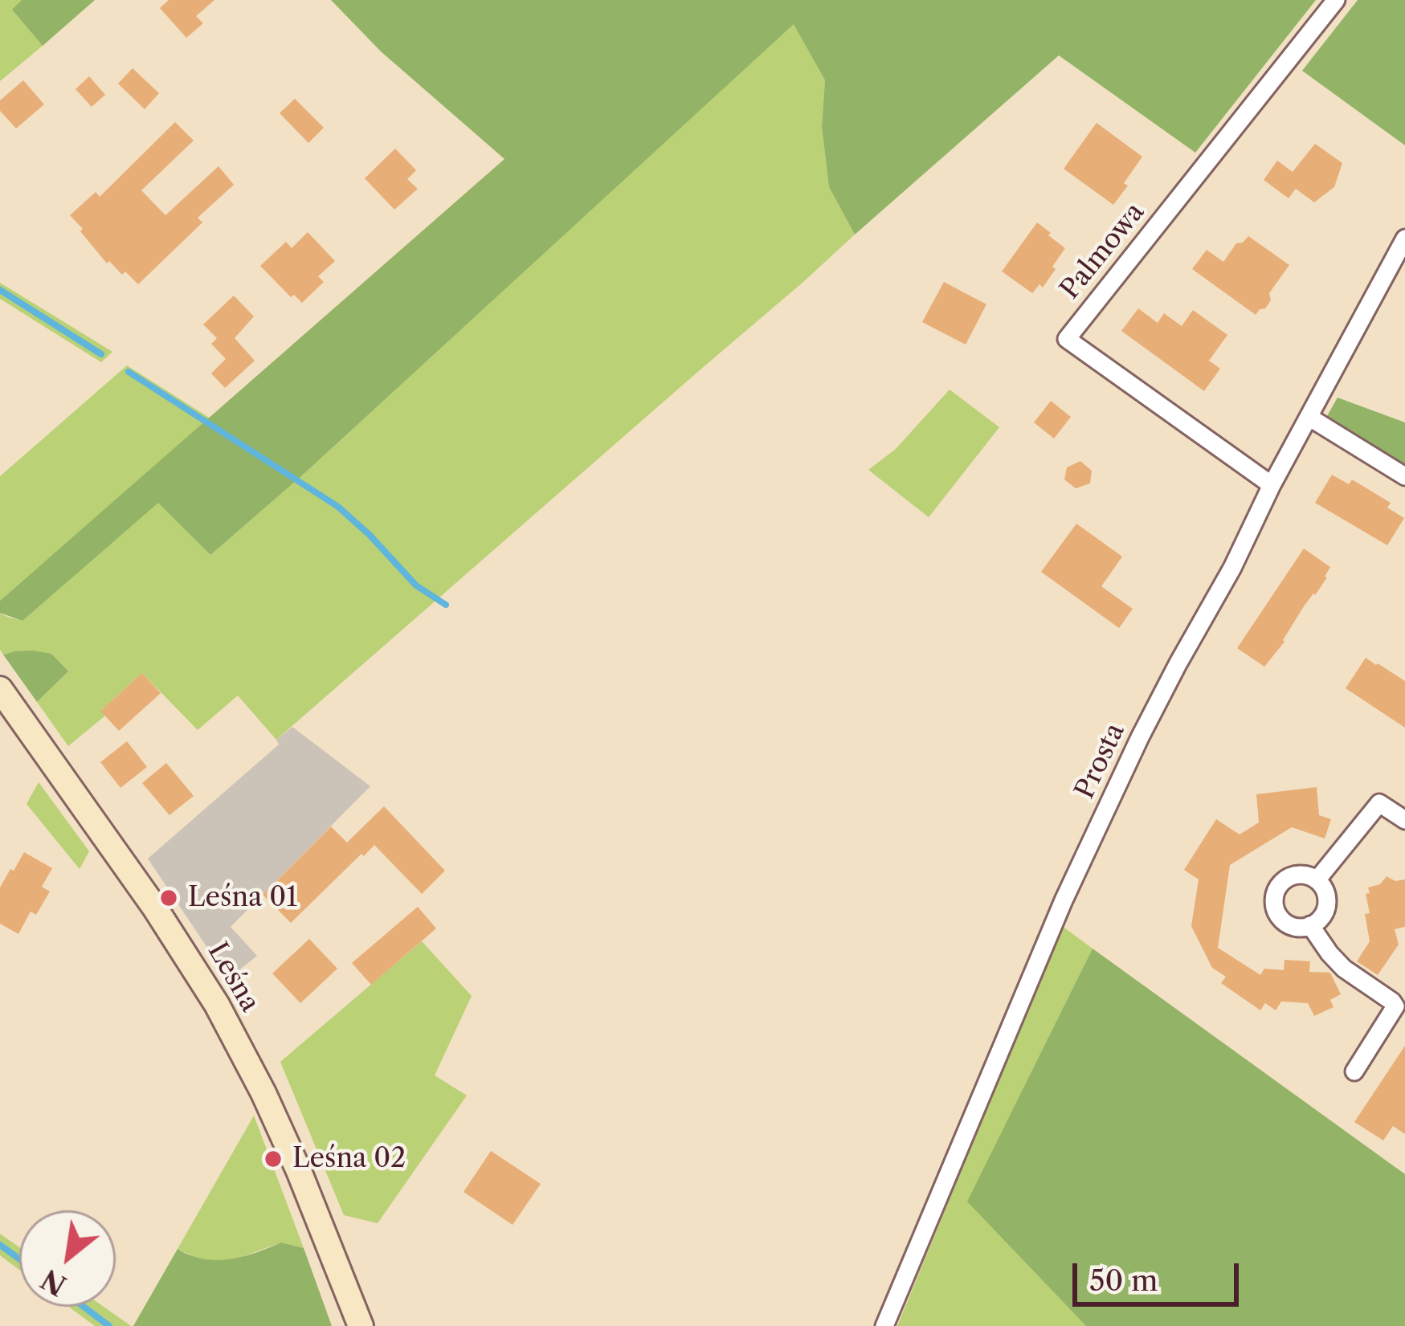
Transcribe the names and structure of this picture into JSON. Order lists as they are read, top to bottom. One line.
{"streets":{"street":["Palmowa","Prosta","Leśna"]},"crossings":[["Palmowa","Prosta"]],"places":["Leśna 01","Leśna 02"],"scale_bar":"50 m","north":"bottom left"}
